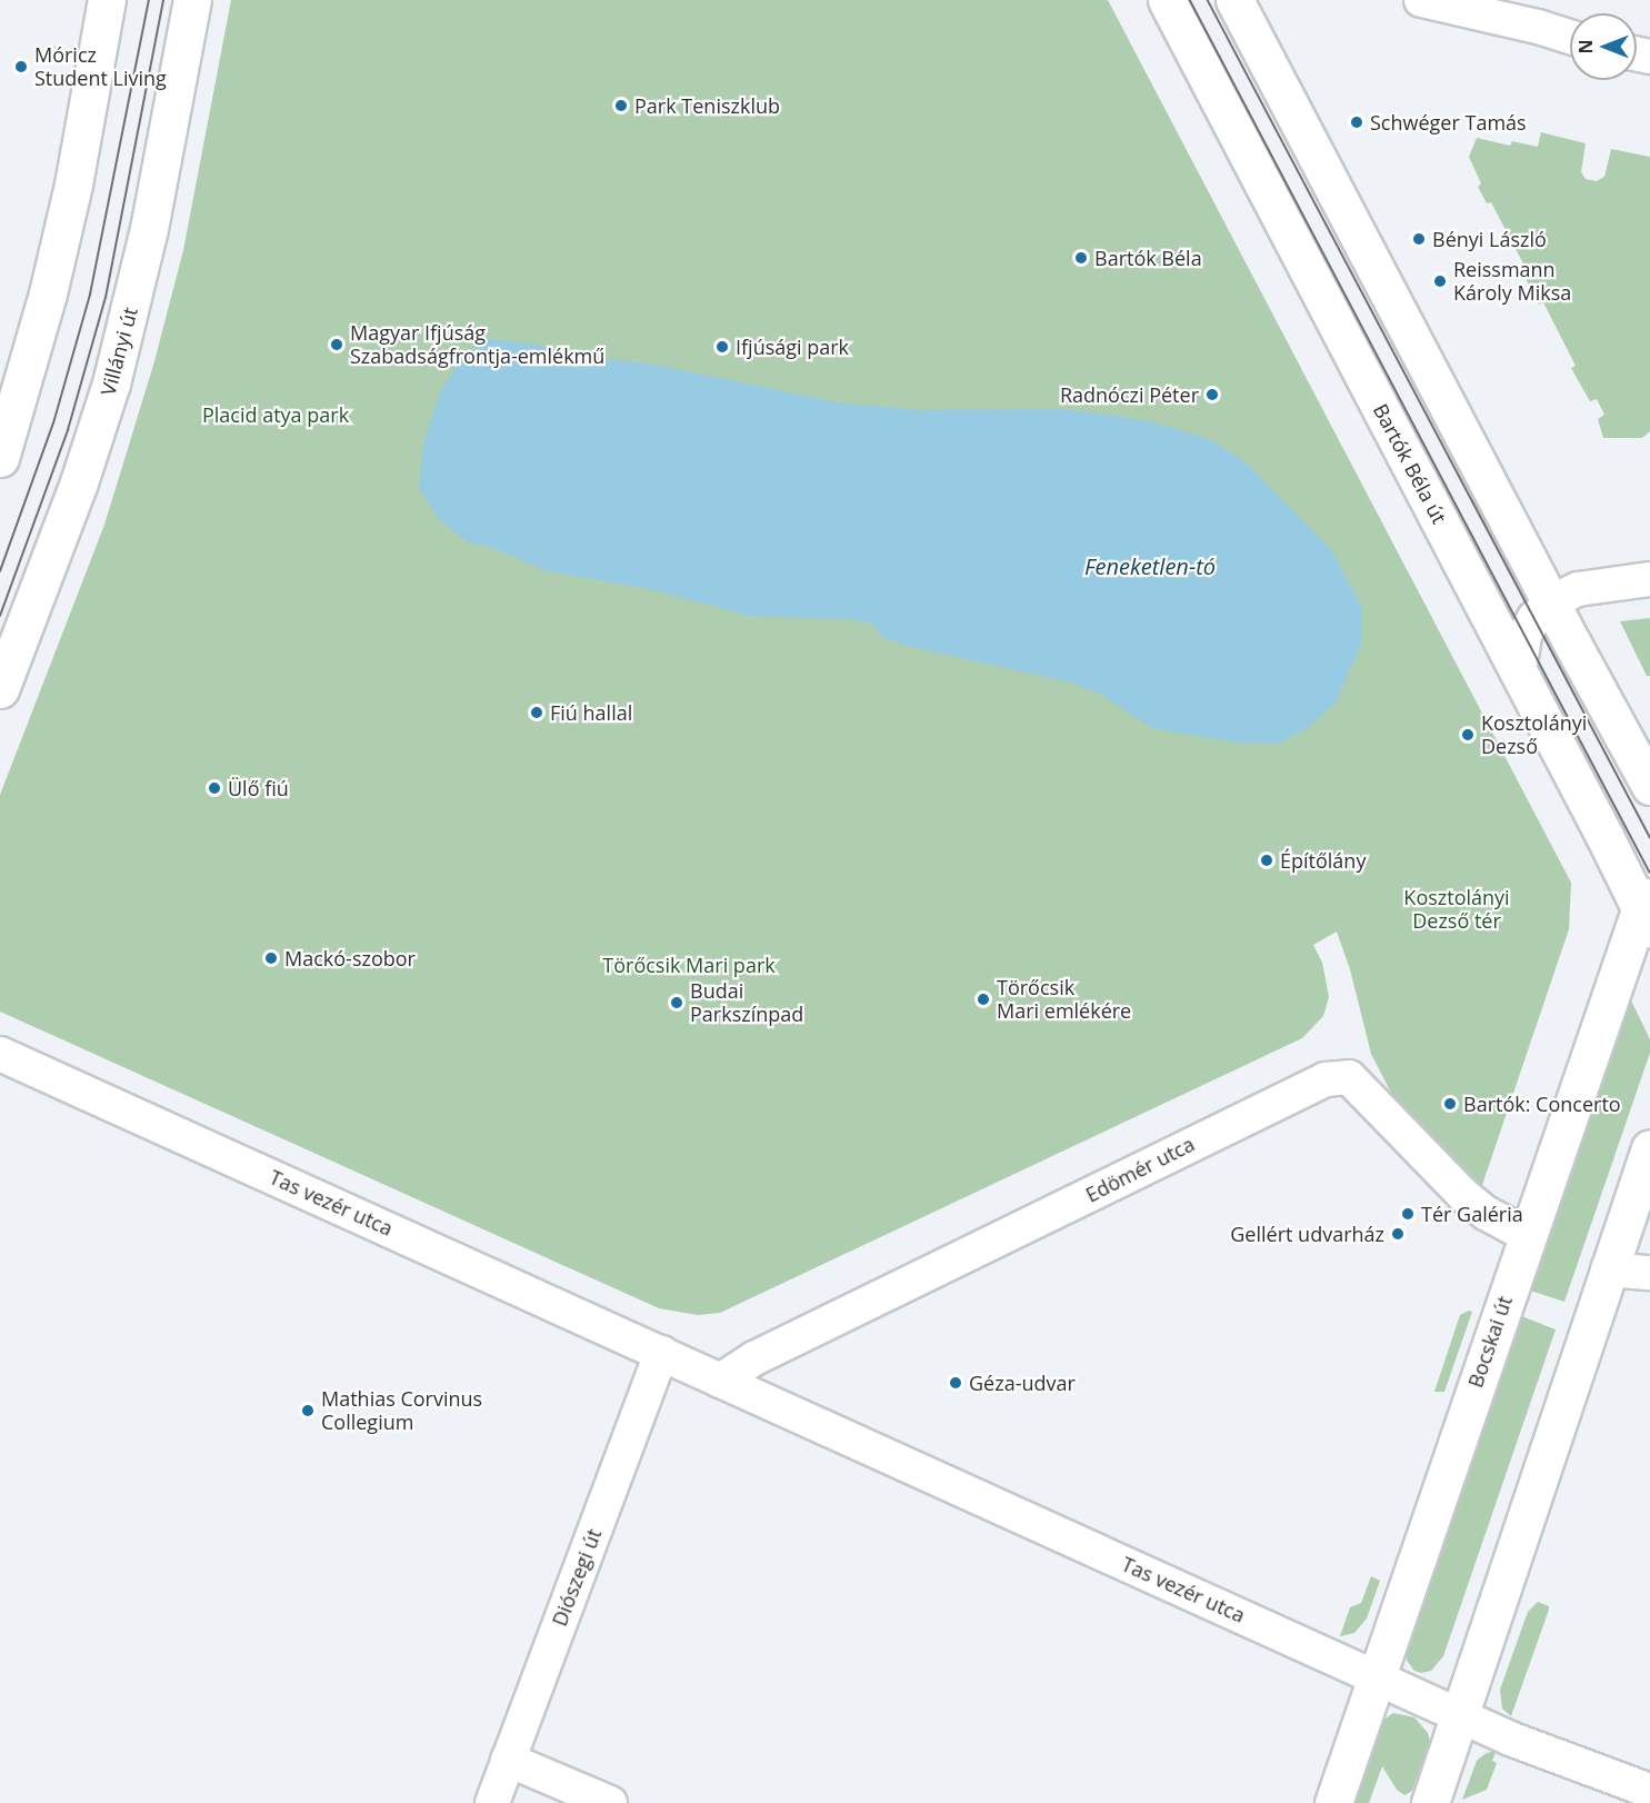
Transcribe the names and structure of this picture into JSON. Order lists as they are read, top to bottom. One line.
{"streets":{"main road":["Villányi út","Bartók Béla út","Bocskai út"],"street":["Edömér utca","Tas vezér utca","Diószegi út"]},"crossings":[["Bartók Béla út","Bocskai út"],["Edömér utca","Tas vezér utca"],["Edömér utca","Bocskai út"],["Tas vezér utca","Bocskai út"],["Tas vezér utca","Diószegi út"]],"water":["Feneketlen-tó"],"parks":["Placid atya park","Kosztolányi Dezső tér","Törőcsik Mari park"],"places":["Móricz Student Living","Park Teniszklub","Schwéger Tamás","Bényi László","Bartók Béla","Reissmann Károly Miksa","Magyar Ifjúság Szabadságfrontja-emlékmű","Ifjúsági park","Radnóczi Péter","Fiú hallal","Kosztolányi Dezső","Ülő fiú","Építőlány","Mackó-szobor","Törőcsik Mari emlékére","Budai Parkszínpad","Bartók: Concerto","Tér Galéria","Gellért udvarház","Géza-udvar","Mathias Corvinus Collegium"],"north":"left"}
